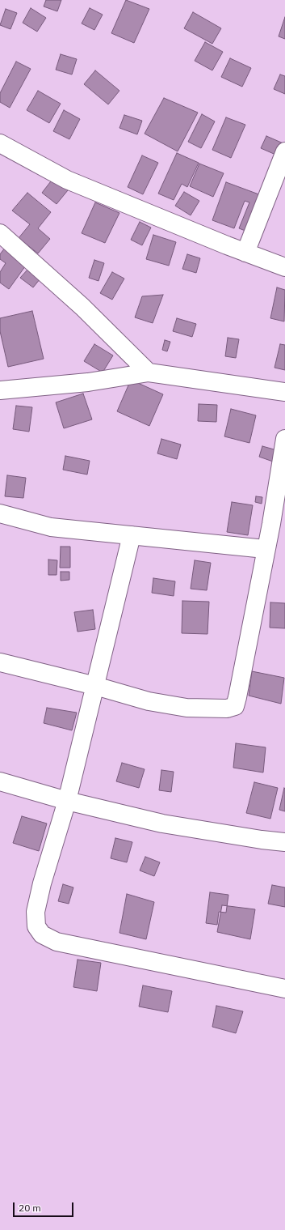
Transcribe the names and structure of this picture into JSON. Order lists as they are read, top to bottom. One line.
{"scale_bar":"20 m"}
